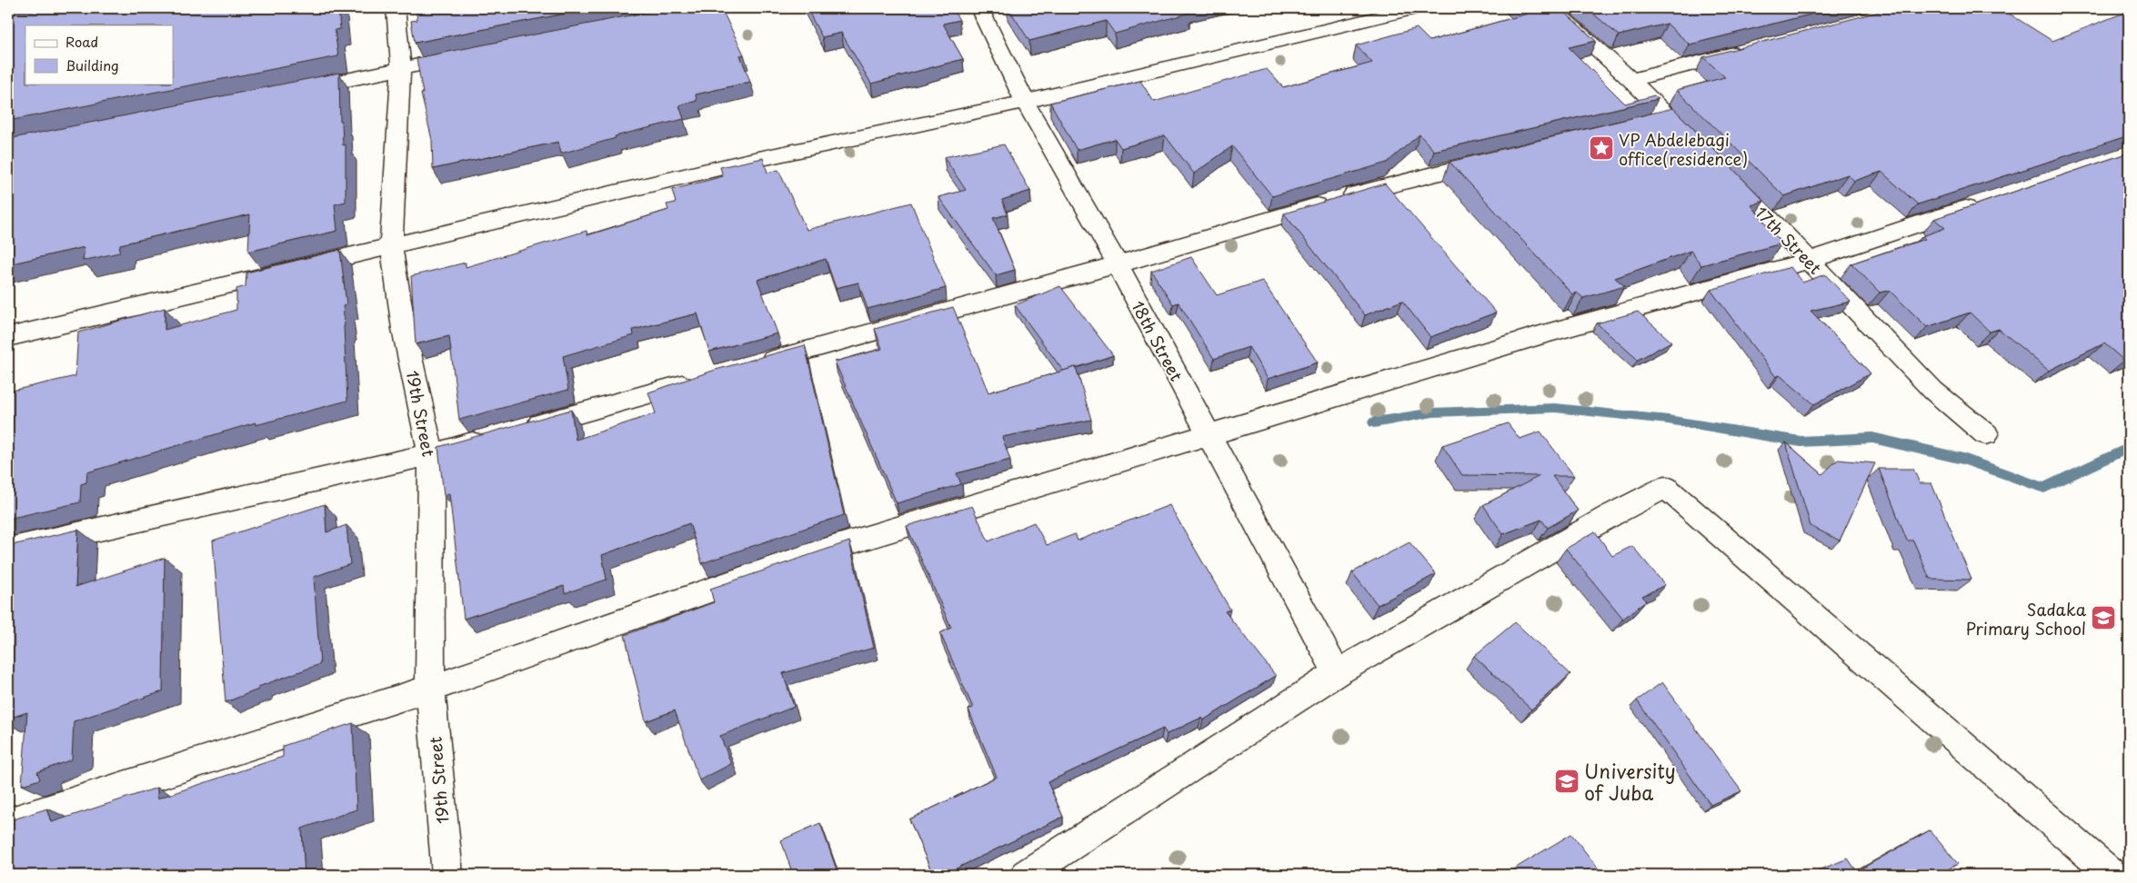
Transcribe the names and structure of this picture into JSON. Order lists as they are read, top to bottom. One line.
{"streets":{"street":["17th Street","18th Street","19th Street"]},"places":{"place":["VP Abdelebagi office(residence)"],"school or university":["Sadaka Primary School","University of Juba"]},"legend":["Road","Building"]}
